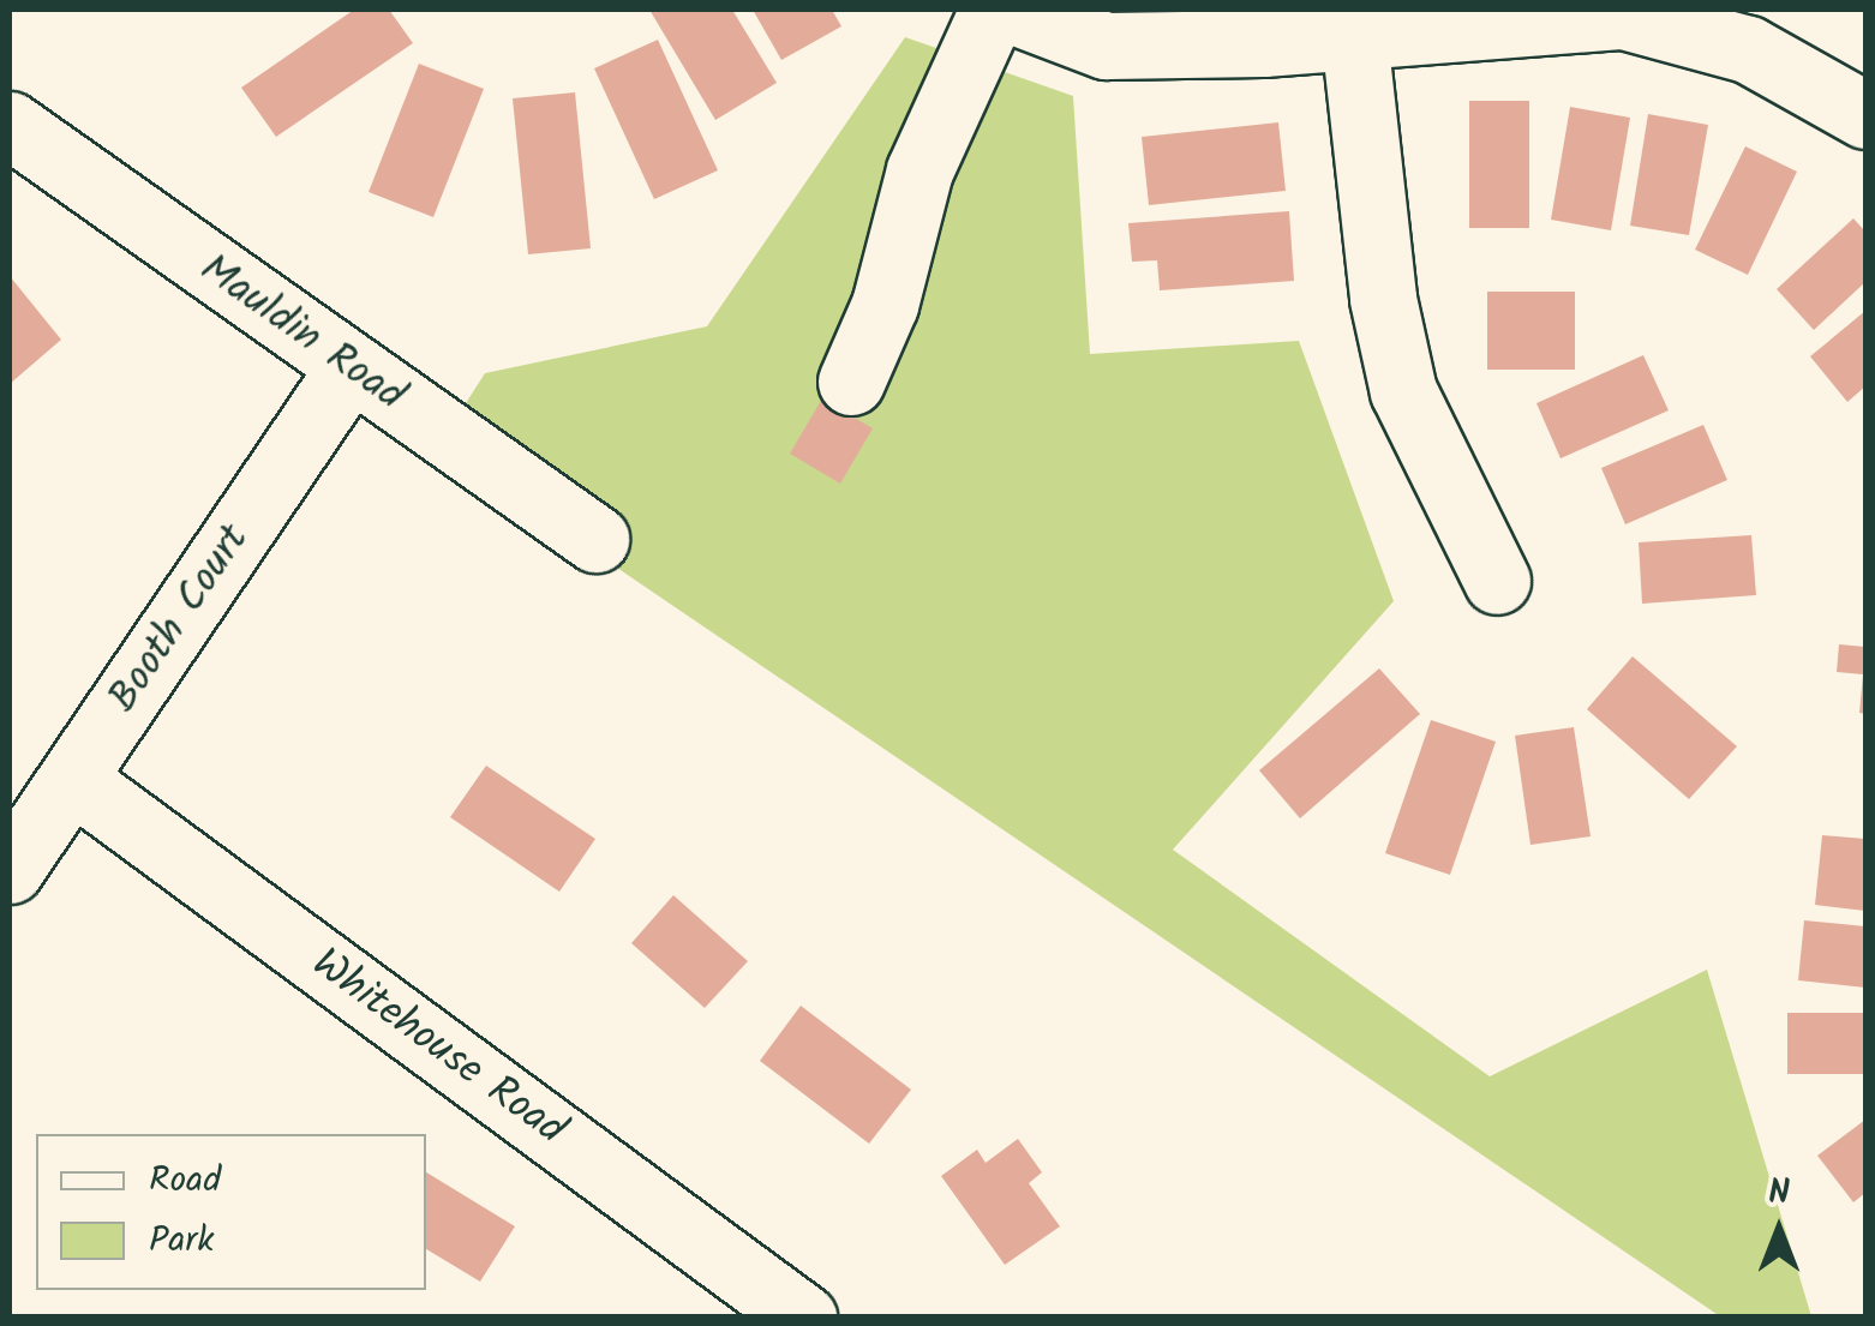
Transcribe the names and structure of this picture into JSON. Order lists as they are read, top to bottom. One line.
{"streets":{"street":["Mauldin Road","Booth Court","Whitehouse Road"]},"crossings":[["Mauldin Road","Booth Court"],["Booth Court","Whitehouse Road"]],"legend":["Road","Park"],"north":"top"}
